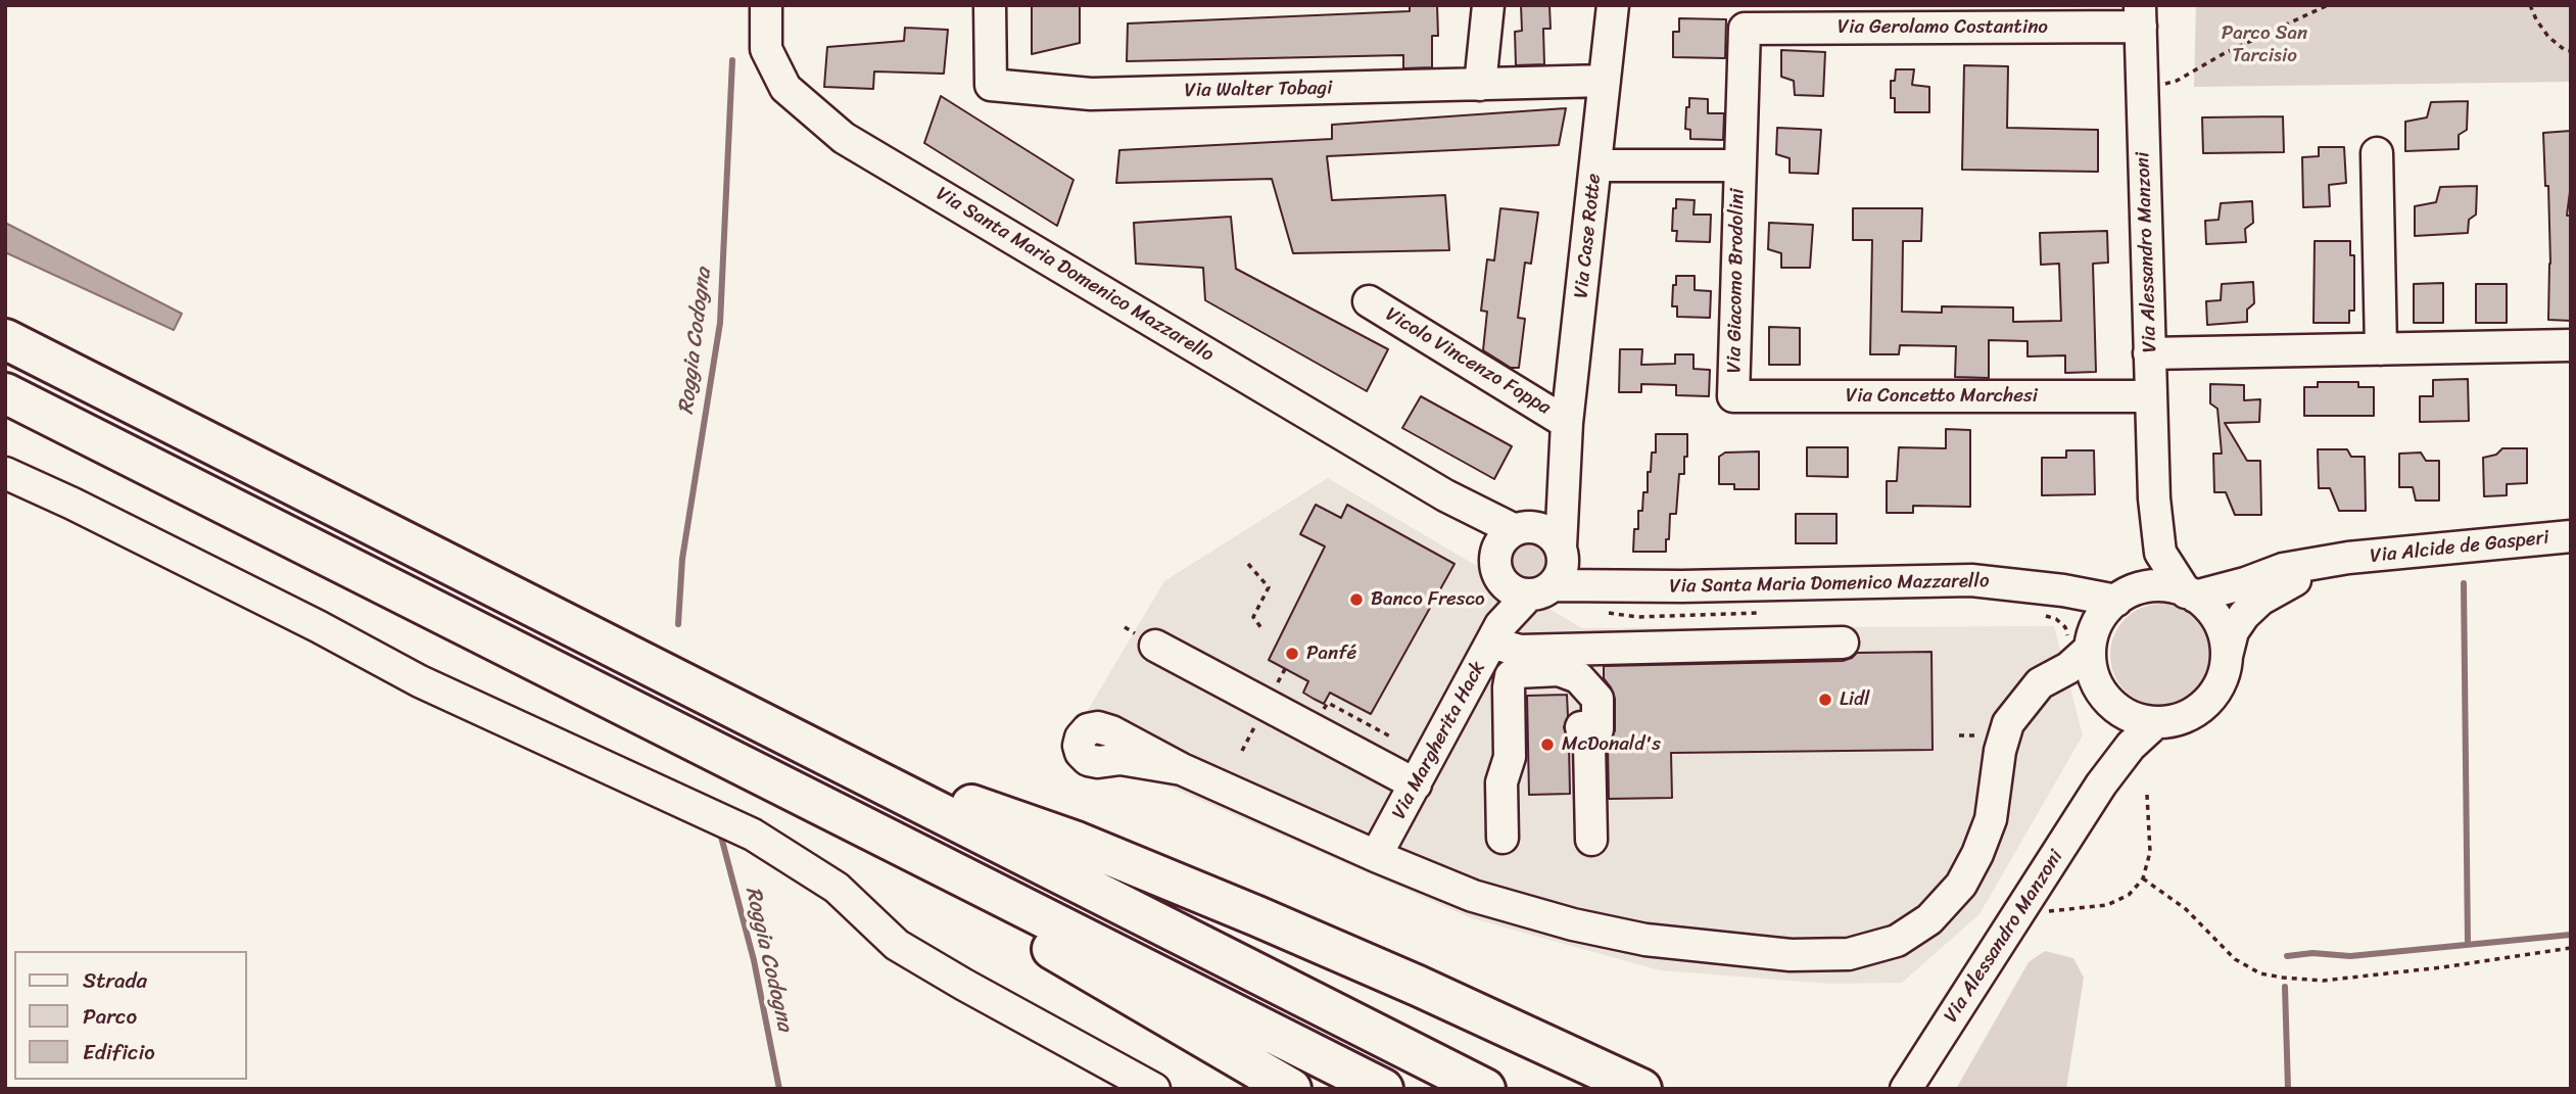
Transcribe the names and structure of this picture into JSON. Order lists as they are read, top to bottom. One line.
{"streets":{"street":["Via Gerolamo Costantino","Via Walter Tobagi","Via Case Rotte","Via Alessandro Manzoni","Via Santa Maria Domenico Mazzarello","Via Giacomo Brodolini","Vicolo Vincenzo Foppa","Via Concetto Marchesi","Via Alcide de Gasperi","Via Margherita Hack"]},"crossings":[["Via Gerolamo Costantino","Via Alessandro Manzoni"],["Via Gerolamo Costantino","Via Giacomo Brodolini"],["Via Walter Tobagi","Via Case Rotte"],["Via Case Rotte","Via Santa Maria Domenico Mazzarello"],["Via Case Rotte","Via Giacomo Brodolini"],["Via Case Rotte","Vicolo Vincenzo Foppa"],["Via Alessandro Manzoni","Via Santa Maria Domenico Mazzarello"],["Via Alessandro Manzoni","Via Concetto Marchesi"],["Via Alessandro Manzoni","Via Alcide de Gasperi"],["Via Santa Maria Domenico Mazzarello","Via Alcide de Gasperi"],["Via Giacomo Brodolini","Via Concetto Marchesi"]],"water":["Roggia Codogna"],"parks":["Parco San Tarcisio"],"places":["Banco Fresco","Panfé","Lidl","McDonald's"],"legend":["Strada","Parco","Edificio"]}
